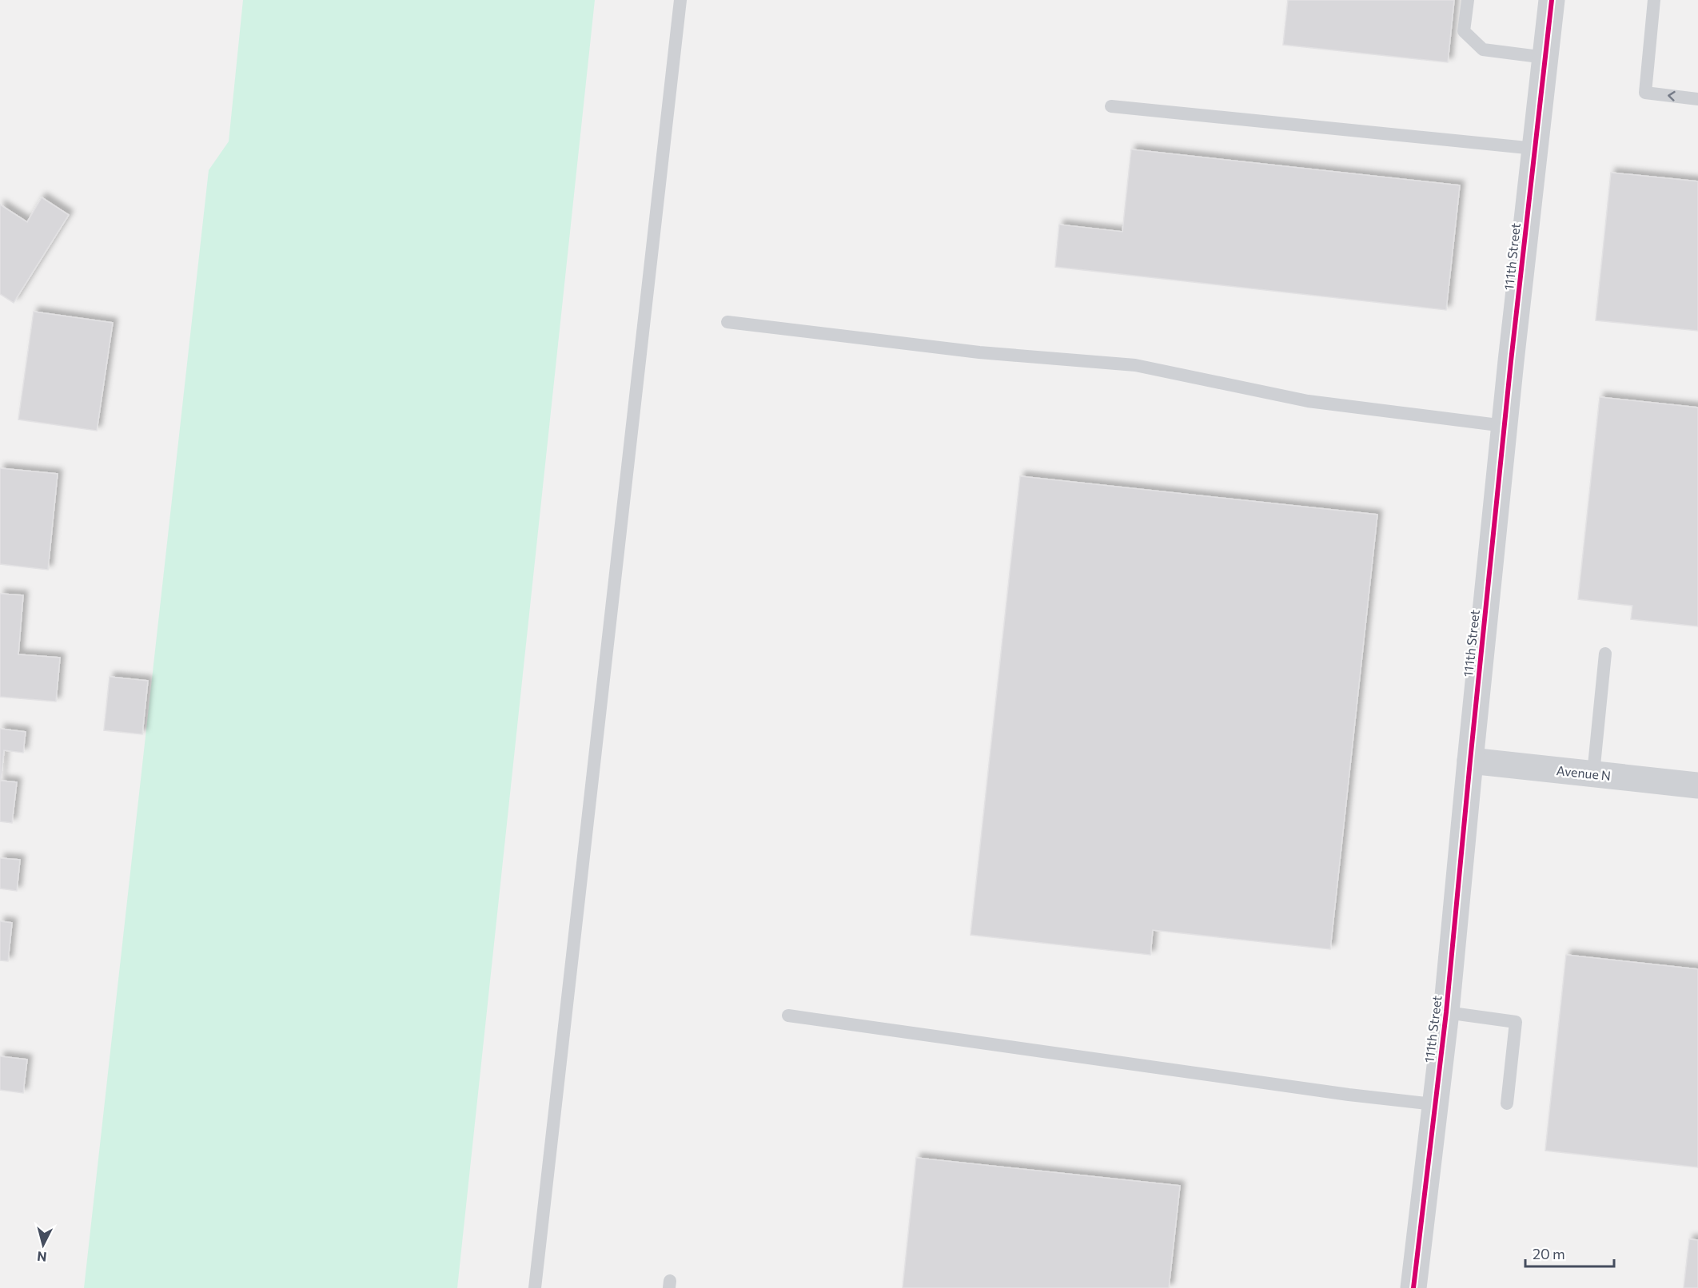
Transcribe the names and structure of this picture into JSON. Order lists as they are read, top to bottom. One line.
{"streets":{"street":["111th Street","Avenue N"]},"crossings":[["111th Street","Avenue N"]],"scale_bar":"20 m","north":"bottom"}
